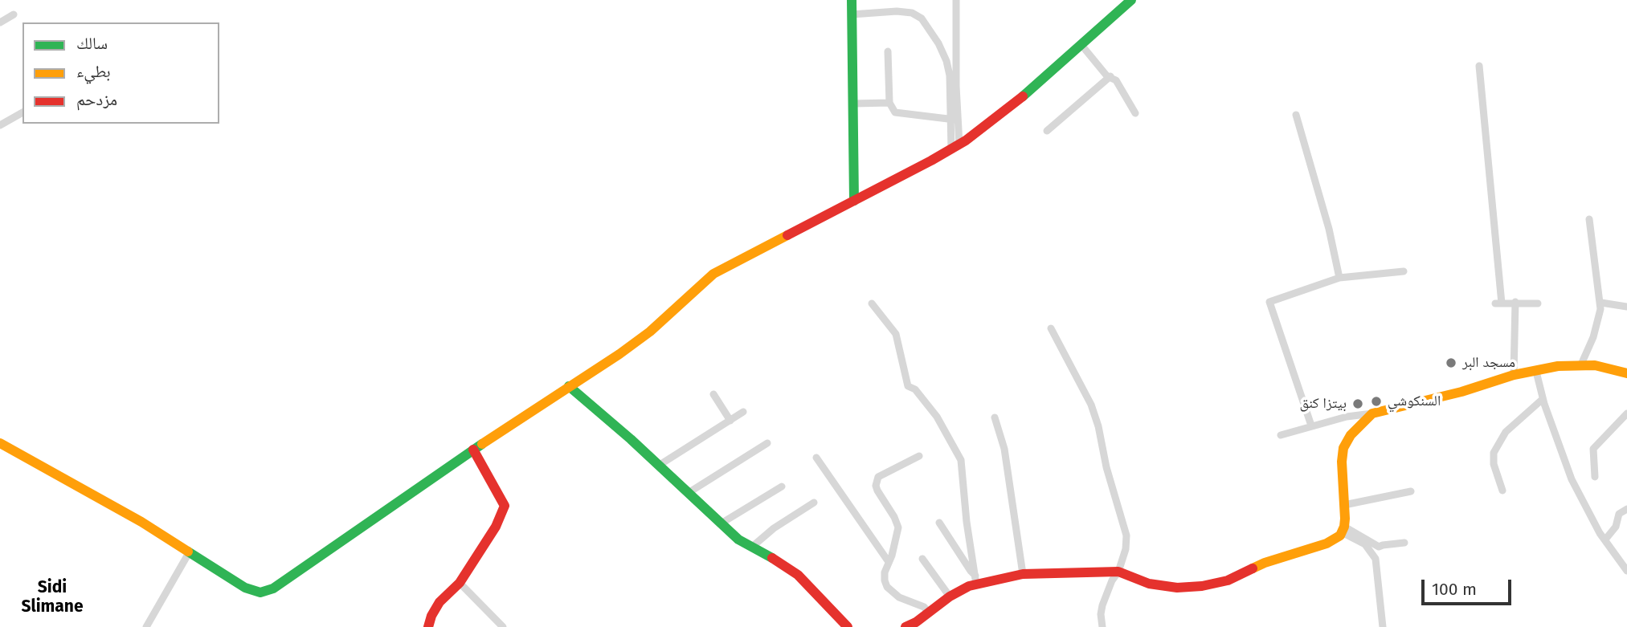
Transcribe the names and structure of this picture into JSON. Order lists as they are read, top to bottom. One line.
{"districts":["Sidi Slimane"],"places":["مسجد البر","السنكوشي","بيتزا كنق"],"legend":["سالك","بطيء","مزدحم"],"scale_bar":"100 m"}
